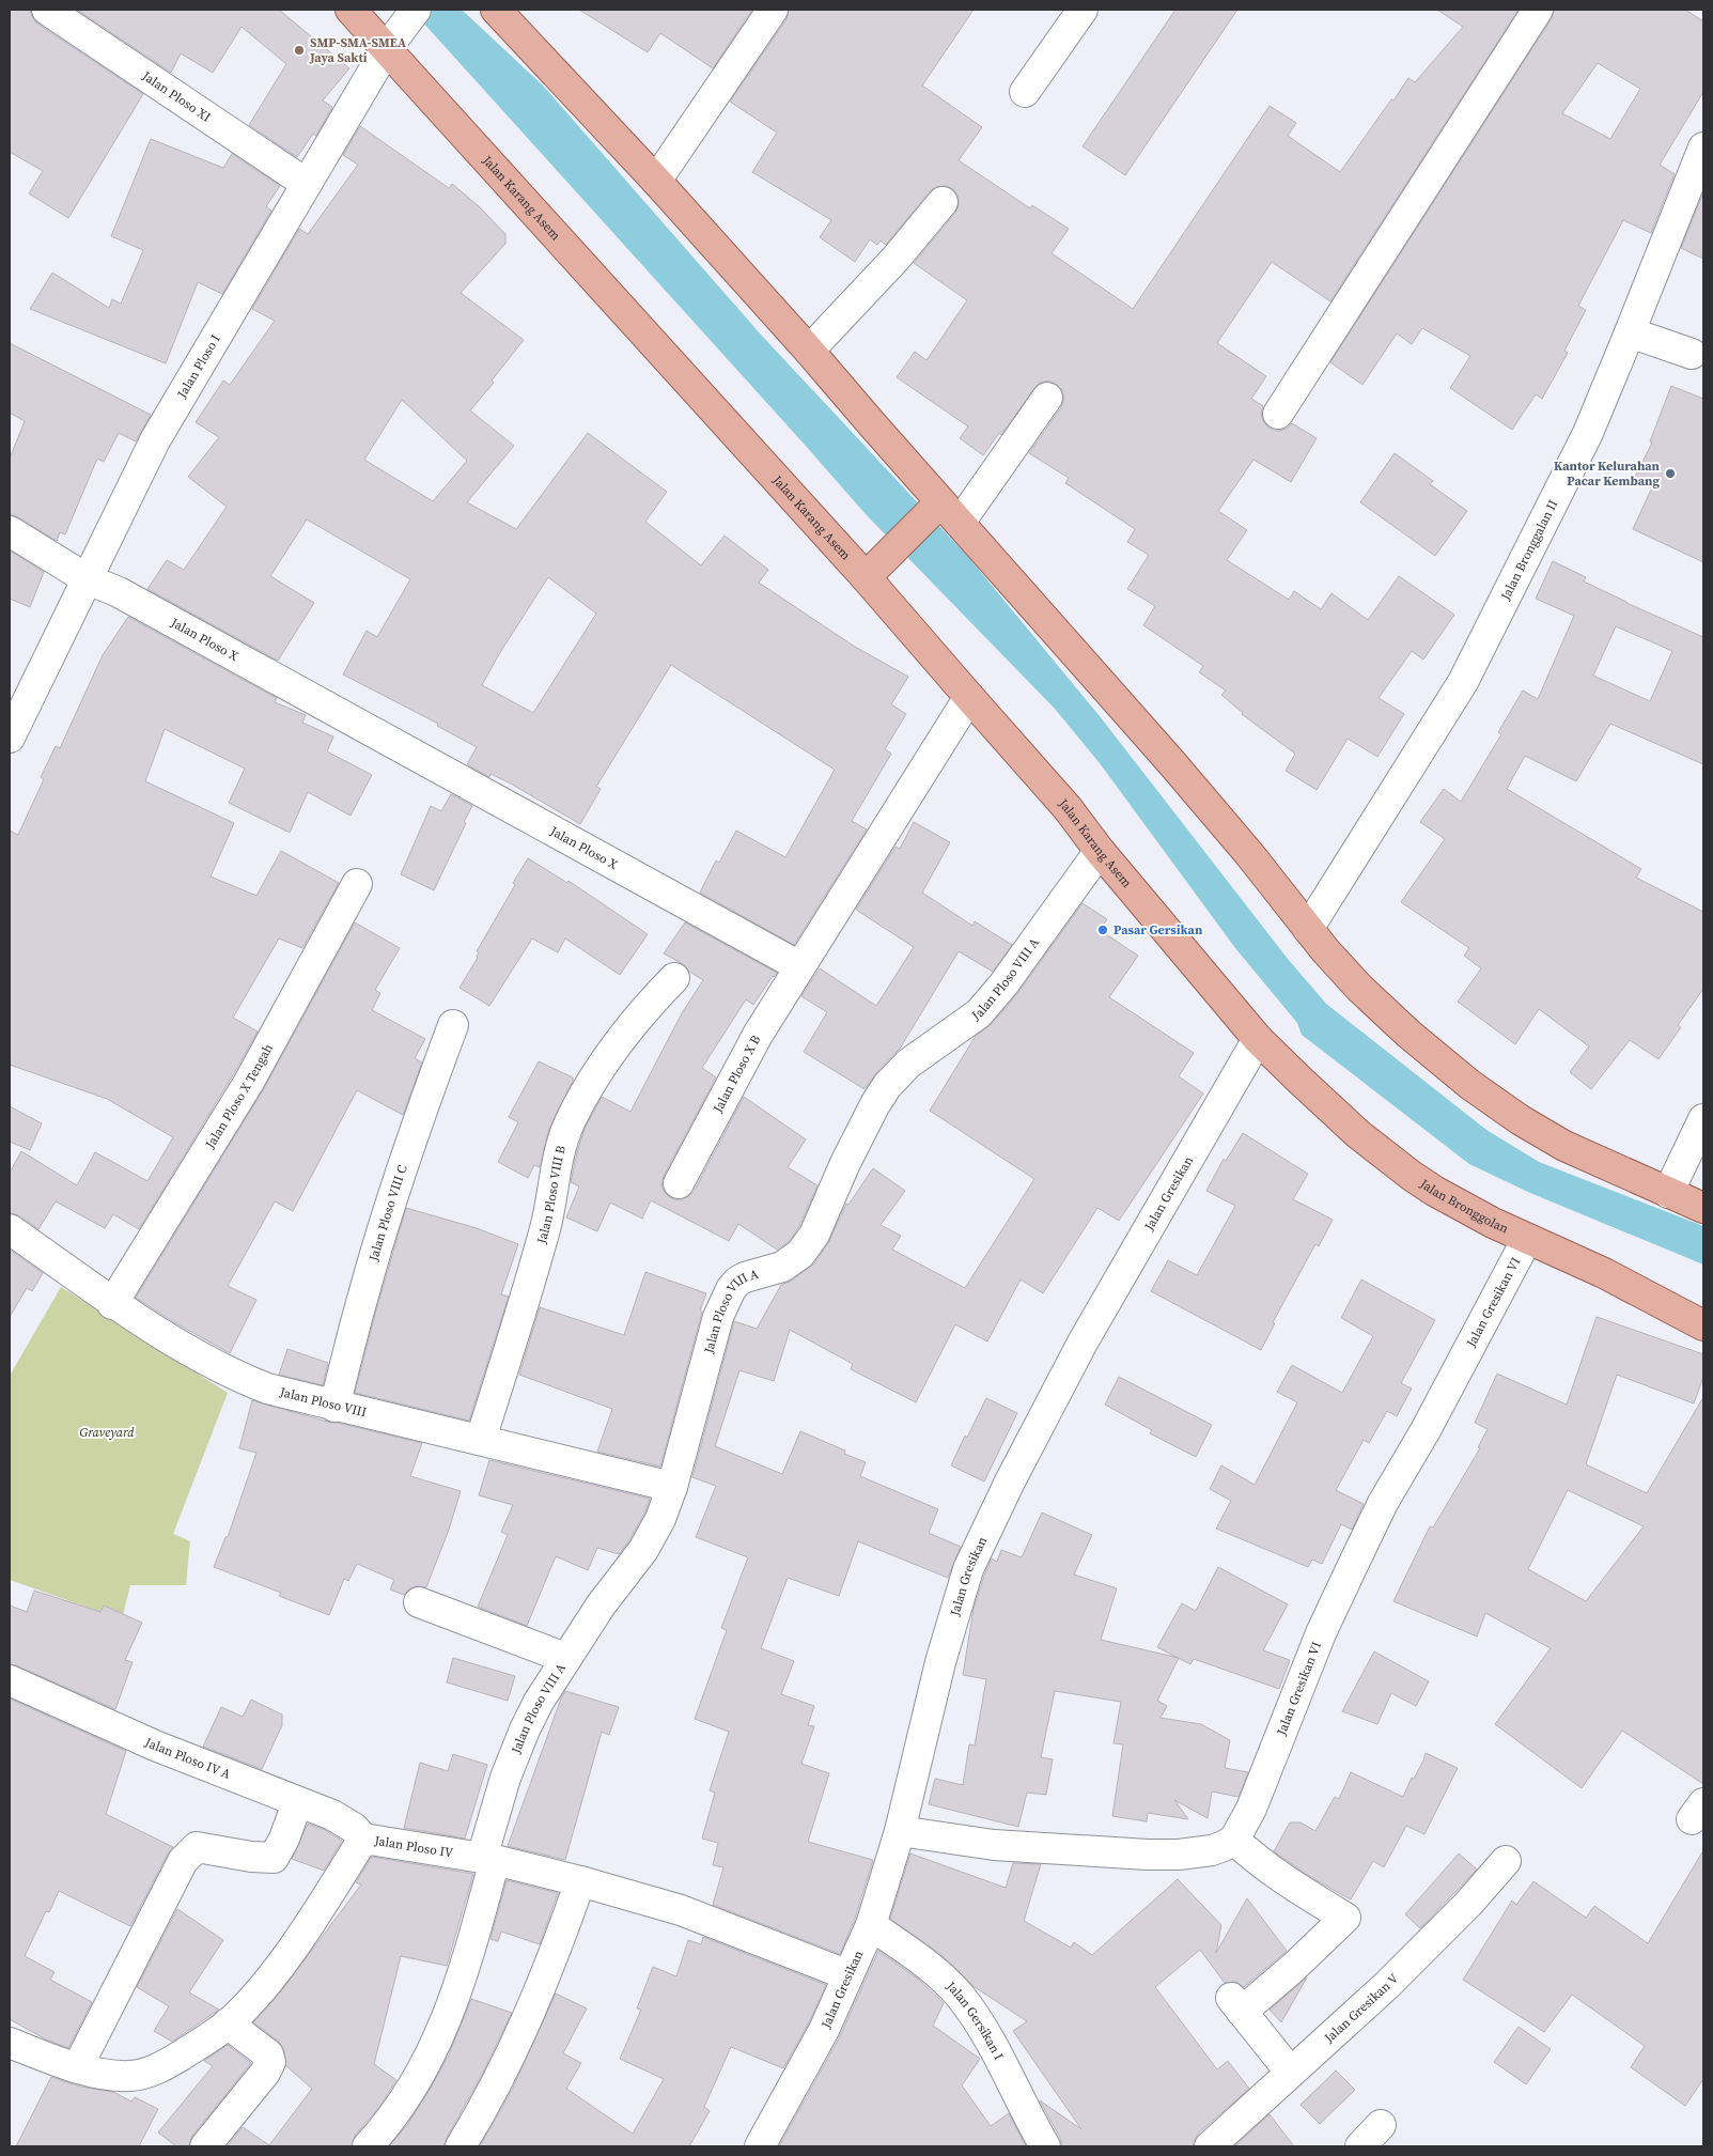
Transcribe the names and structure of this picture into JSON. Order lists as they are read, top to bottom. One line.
{"streets":{"main road":["Jalan Karang Asem","Jalan Bronggolan"],"street":["Jalan Ploso XI","Jalan Ploso I","Jalan Bronggalan II","Jalan Ploso X","Jalan Ploso VIII A","Jalan Ploso X B","Jalan Ploso X Tengah","Jalan Gresikan","Jalan Ploso VIII B","Jalan Ploso VIII C","Jalan Gresikan VI","Jalan Ploso VIII","Jalan Ploso IV A","Jalan Ploso IV","Jalan Gresikan V","Jalan Gersikan I"]},"crossings":[["Jalan Ploso XI","Jalan Ploso I"],["Jalan Karang Asem","Jalan Ploso I"],["Jalan Karang Asem","Jalan Ploso VIII A"],["Jalan Karang Asem","Jalan Gresikan"],["Jalan Karang Asem","Jalan Bronggolan"],["Jalan Ploso I","Jalan Ploso X"],["Jalan Ploso X","Jalan Ploso X B"],["Jalan Ploso VIII A","Jalan Ploso VIII"],["Jalan Ploso VIII A","Jalan Ploso IV"],["Jalan Ploso X Tengah","Jalan Ploso VIII"],["Jalan Gresikan","Jalan Bronggolan"],["Jalan Gresikan","Jalan Ploso IV"],["Jalan Gresikan","Jalan Gersikan I"],["Jalan Ploso VIII B","Jalan Ploso VIII"],["Jalan Bronggolan","Jalan Gresikan VI"],["Jalan Ploso VIII C","Jalan Ploso VIII"],["Jalan Ploso IV A","Jalan Ploso IV"]],"parks":["Graveyard"],"places":["SMP-SMA-SMEA Jaya Sakti","Kantor Kelurahan Pacar Kembang","Pasar Gersikan"]}
